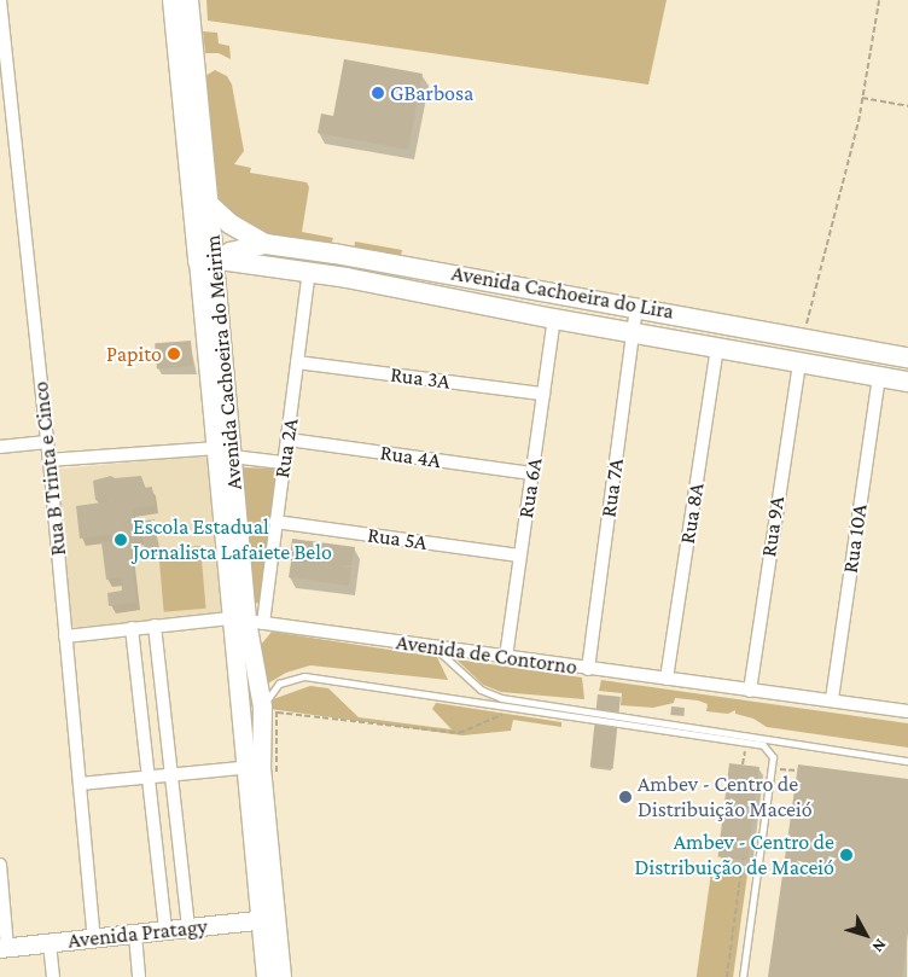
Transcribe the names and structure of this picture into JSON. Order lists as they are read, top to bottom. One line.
{"streets":{"main road":["Avenida Cachoeira do Lira","Avenida Cachoeira do Meirim"],"street":["Rua 3A","Rua 2A","Rua 4A","Rua B Trinta e Cinco","Rua 6A","Rua 7A","Rua 8A","Rua 9A","Rua 5A","Rua 10A","Avenida de Contorno","Avenida Pratagy"]},"crossings":[["Avenida Cachoeira do Lira","Avenida Cachoeira do Meirim"],["Avenida Cachoeira do Lira","Rua 2A"],["Avenida Cachoeira do Lira","Rua 6A"],["Avenida Cachoeira do Lira","Rua 7A"],["Avenida Cachoeira do Lira","Rua 8A"],["Avenida Cachoeira do Lira","Rua 9A"],["Avenida Cachoeira do Lira","Rua 10A"],["Avenida Cachoeira do Meirim","Rua 2A"],["Avenida Cachoeira do Meirim","Avenida de Contorno"],["Avenida Cachoeira do Meirim","Avenida Pratagy"],["Rua 3A","Rua 2A"],["Rua 3A","Rua 6A"],["Rua 2A","Rua 4A"],["Rua 2A","Rua 5A"],["Rua 2A","Avenida de Contorno"],["Rua 4A","Rua 6A"],["Rua B Trinta e Cinco","Avenida de Contorno"],["Rua B Trinta e Cinco","Avenida Pratagy"],["Rua 6A","Rua 5A"],["Rua 6A","Avenida de Contorno"],["Rua 7A","Avenida de Contorno"],["Rua 8A","Avenida de Contorno"],["Rua 9A","Avenida de Contorno"],["Rua 10A","Avenida de Contorno"]],"places":["GBarbosa","Papito","Escola Estadual Jornalista Lafaiete Belo","Ambev - Centro de Distribuição Maceió","Ambev - Centro de Distribuição de Maceió"],"north":"bottom right"}
